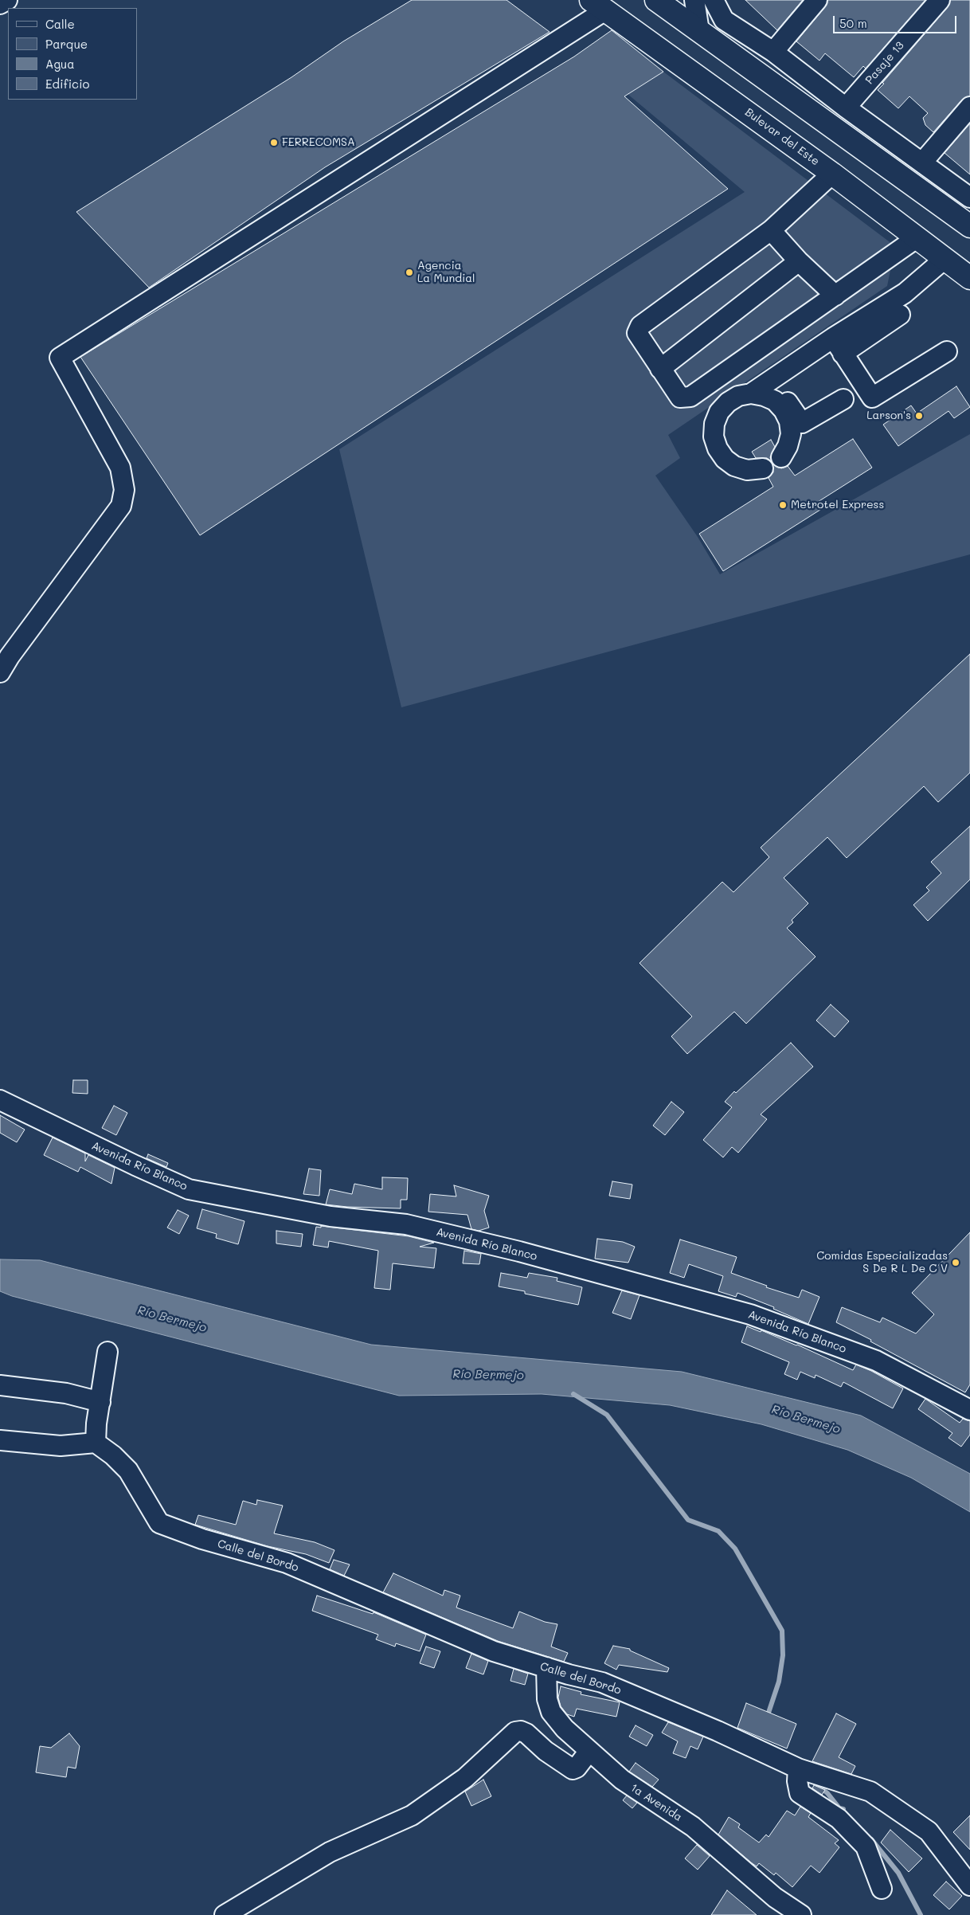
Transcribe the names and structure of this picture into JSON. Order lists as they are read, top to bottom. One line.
{"streets":{"highway":["Bulevar del Este"],"street":["Pasaje 13","Avenida Río Blanco","Calle del Bordo","1a Avenida"]},"crossings":[["Calle del Bordo","1a Avenida"]],"water":["Río Bermejo"],"places":["FERRECOMSA","Agencia La Mundial","Larson's","Metrotel Express","Comidas Especializadas S De R L De C V"],"legend":["Calle","Parque","Agua","Edificio"],"scale_bar":"50 m"}
